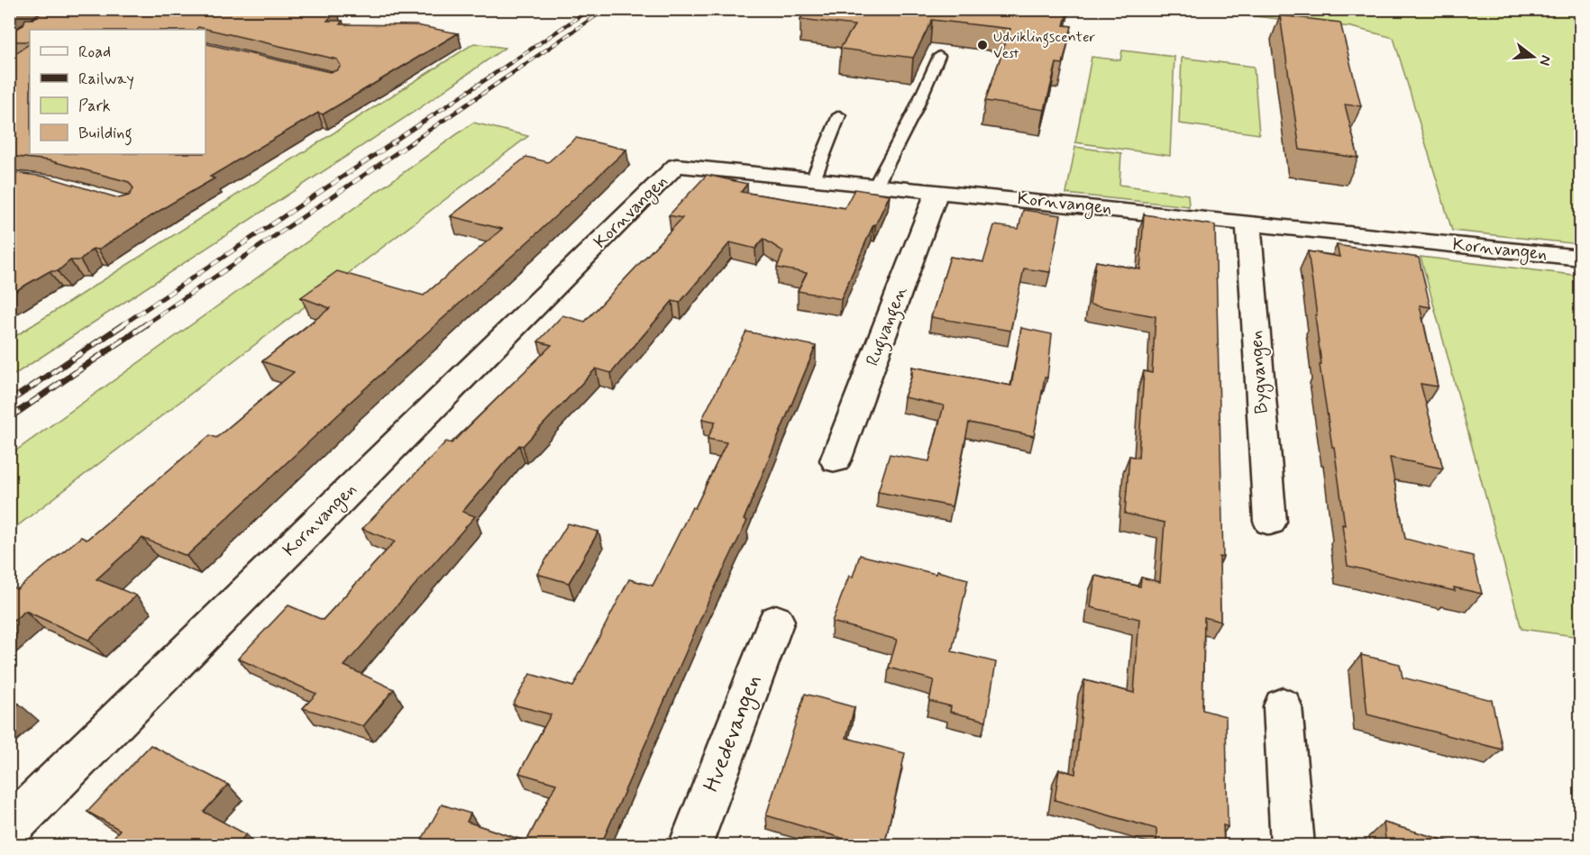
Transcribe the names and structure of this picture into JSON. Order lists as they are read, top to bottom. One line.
{"streets":{"street":["Kornvangen","Rugvangen","Bygvangen","Hvedevangen"]},"crossings":[["Kornvangen","Rugvangen"],["Kornvangen","Bygvangen"]],"places":["Udviklingscenter Vest"],"legend":["Road","Railway","Park","Building"],"north":"right"}
